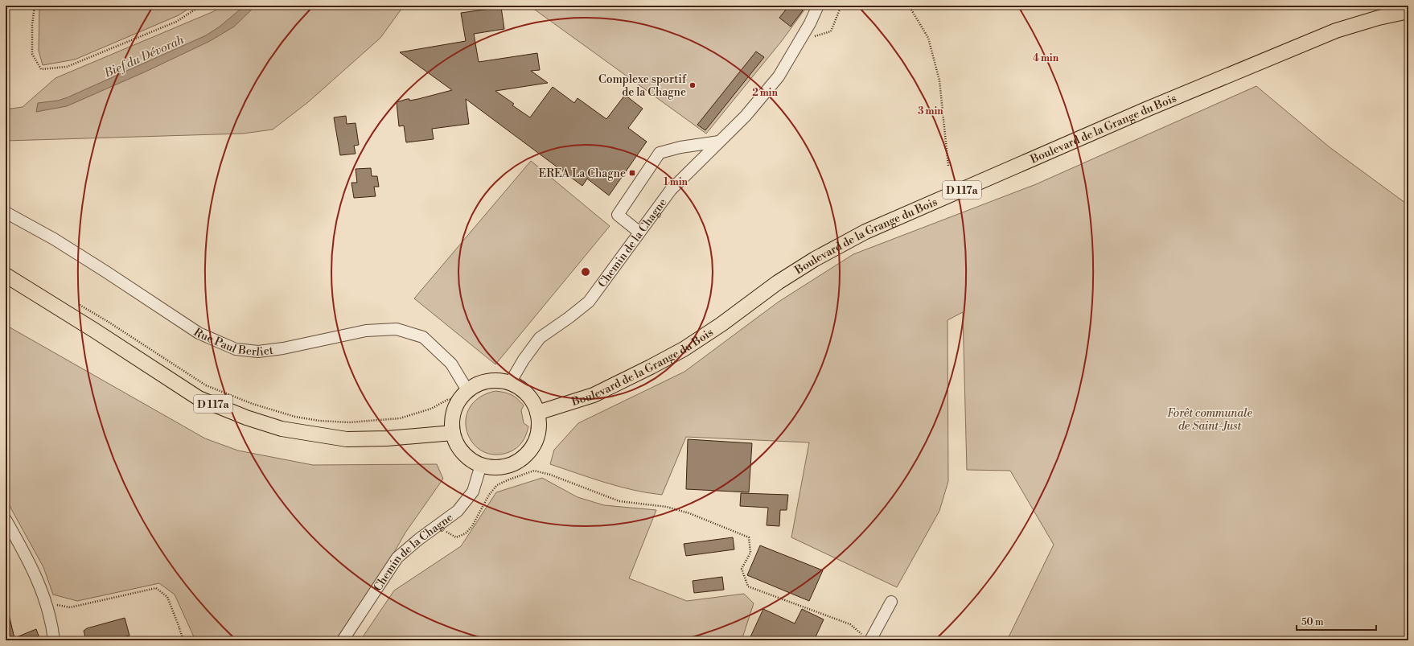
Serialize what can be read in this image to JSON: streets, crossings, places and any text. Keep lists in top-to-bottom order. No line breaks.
{"streets":{"main road":["Boulevard de la Grange du Bois","D 117a"],"street":["Chemin de la Chagne","Rue Paul Berliet"]},"crossings":[["Boulevard de la Grange du Bois","D 117a"],["Boulevard de la Grange du Bois","Chemin de la Chagne"],["Boulevard de la Grange du Bois","Rue Paul Berliet"],["D 117a","Chemin de la Chagne"],["D 117a","Rue Paul Berliet"],["Chemin de la Chagne","Rue Paul Berliet"]],"water":["Bief du Dévorah"],"parks":["Forêt communale de Saint-Just"],"places":{"other":["Complexe sportif de la Chagne"],"transit":["EREA La Chagne"]},"scale_bar":"50 m","rings":["4 min","2 min","3 min","1 min"]}
